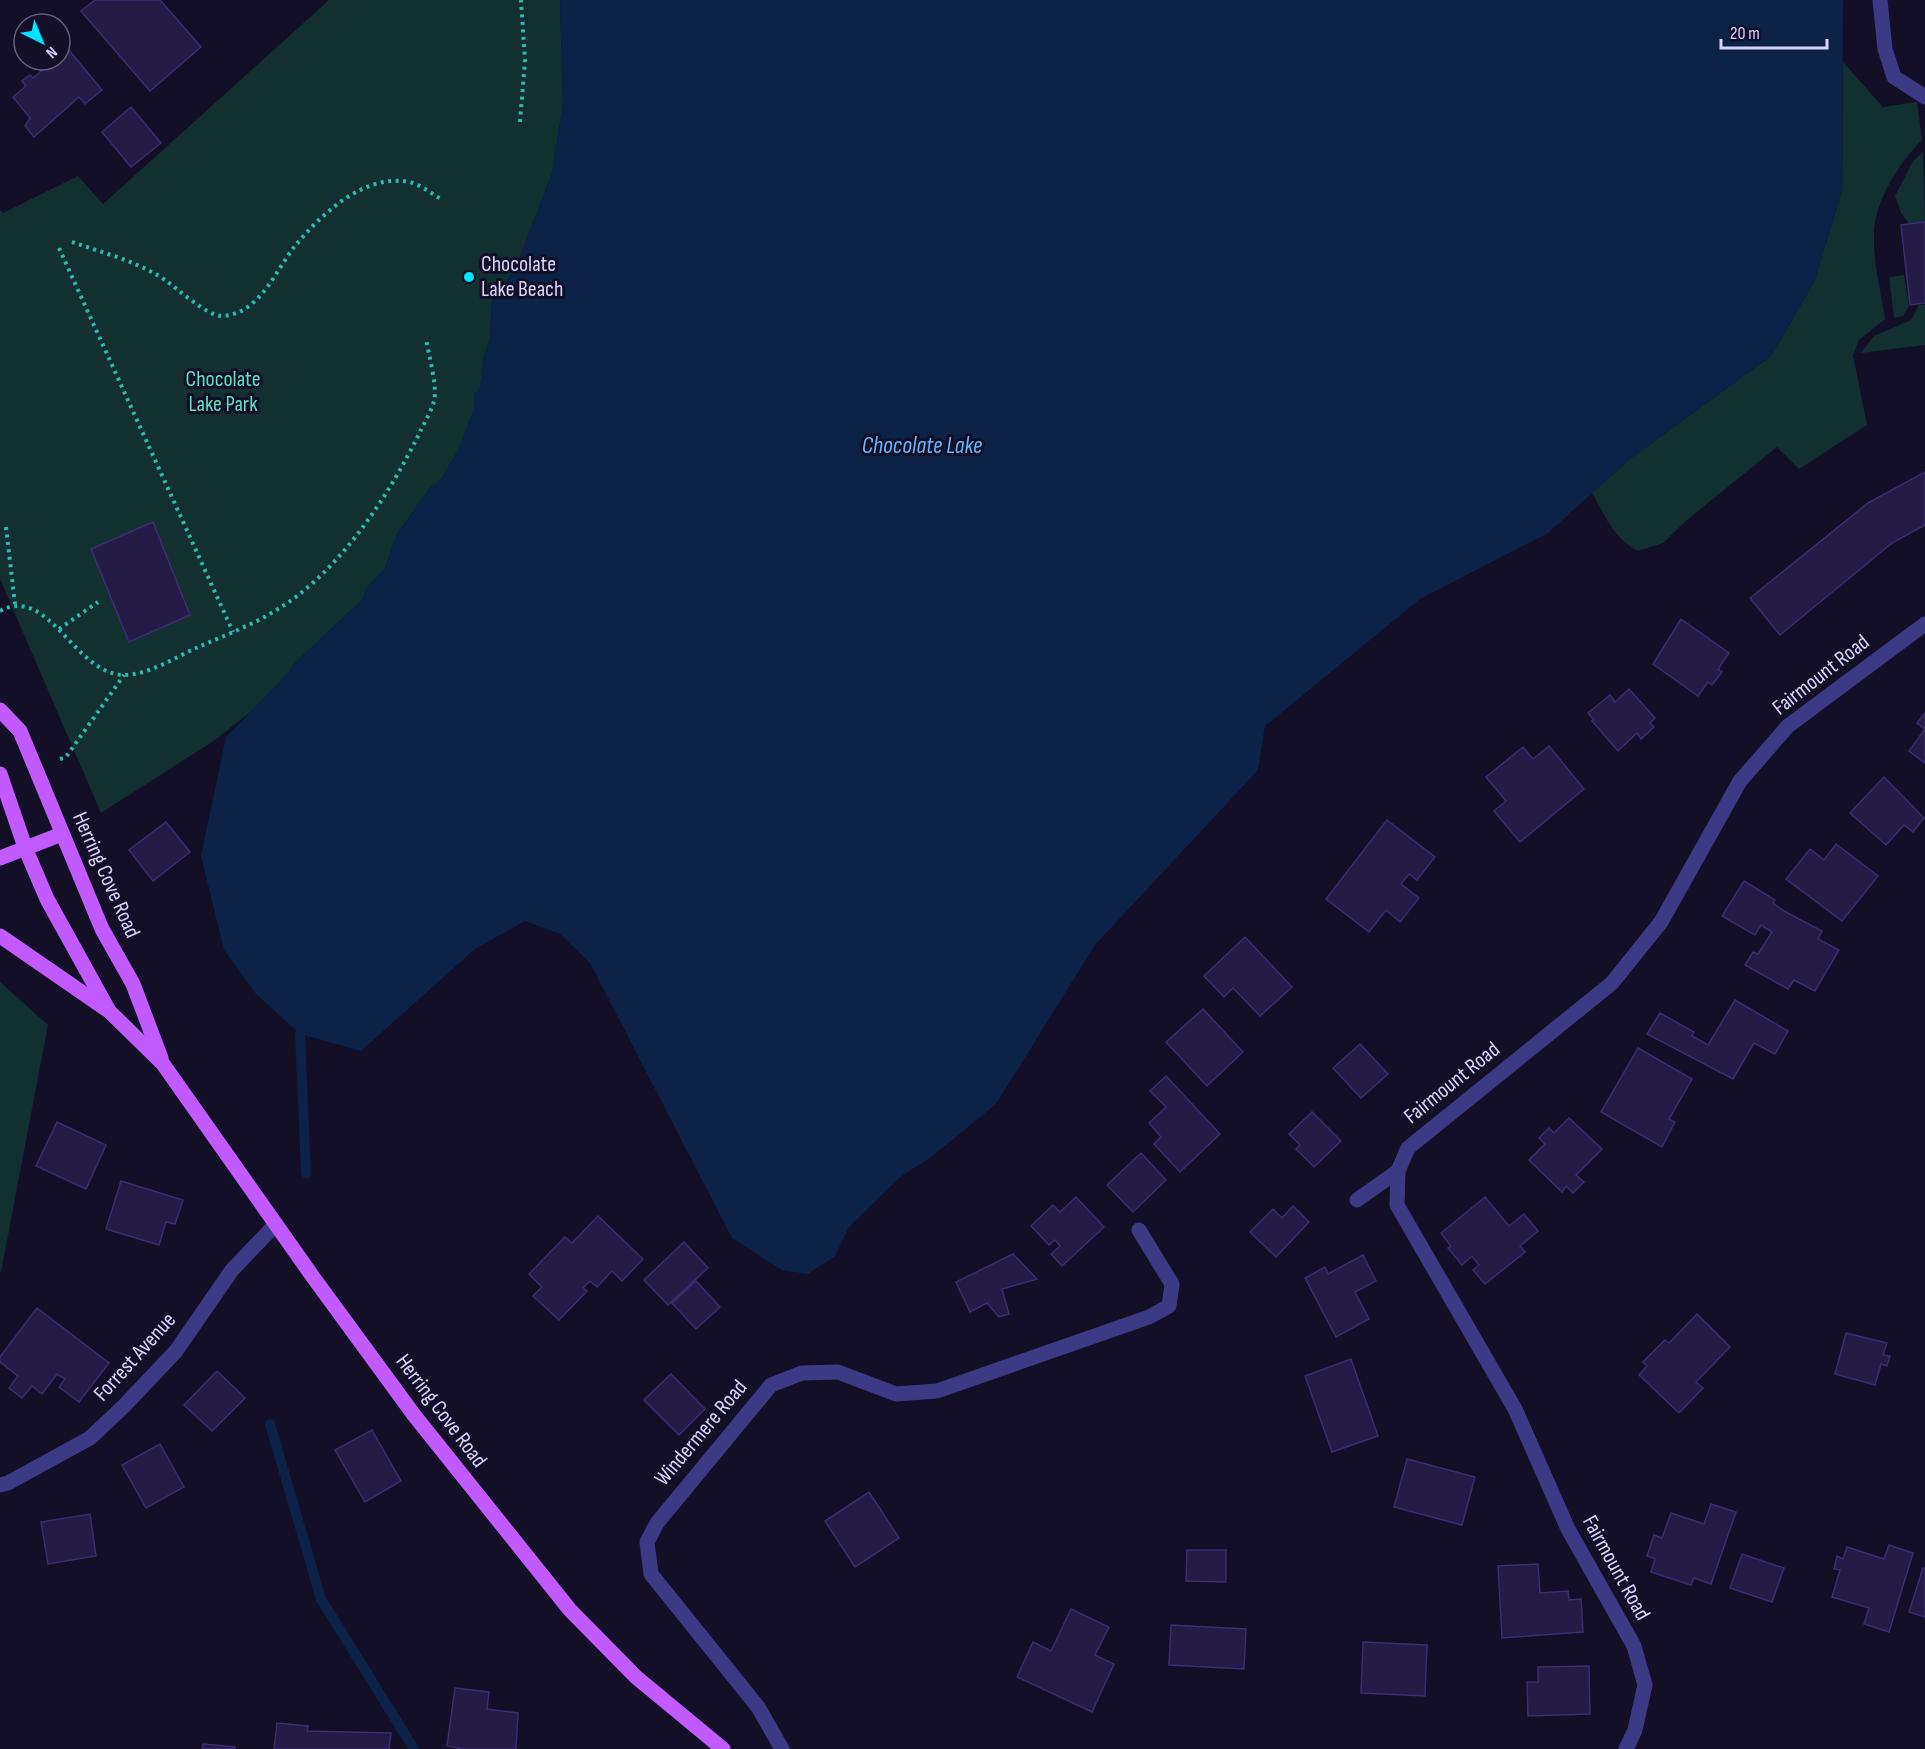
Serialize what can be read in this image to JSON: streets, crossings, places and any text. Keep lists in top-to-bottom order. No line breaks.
{"streets":{"main road":["Herring Cove Road"],"street":["Fairmount Road","Forrest Avenue","Windermere Road"]},"crossings":[["Herring Cove Road","Forrest Avenue"]],"water":["Chocolate Lake"],"parks":["Chocolate Lake Park"],"places":["Chocolate Lake Beach"],"scale_bar":"20 m","north":"bottom right"}
